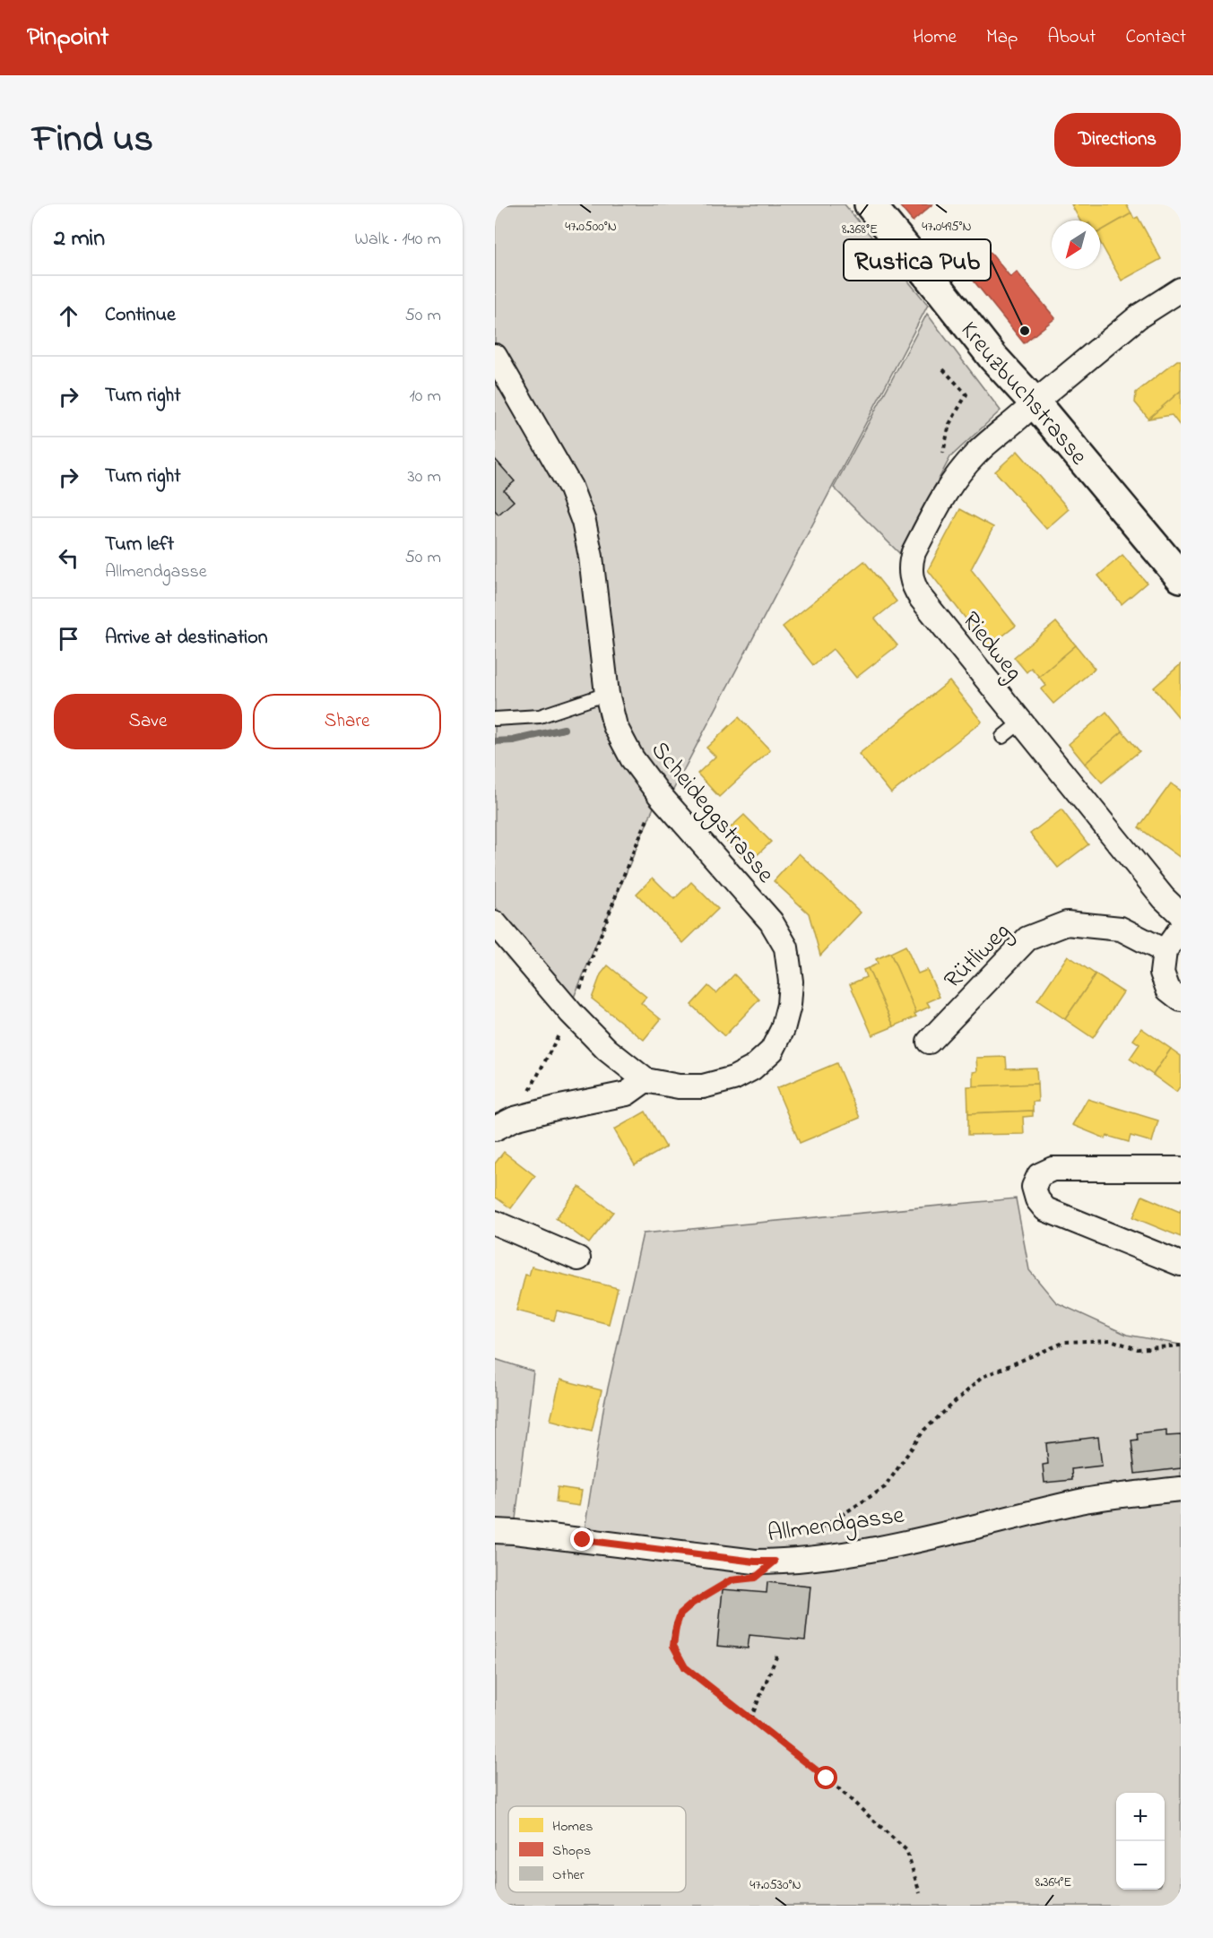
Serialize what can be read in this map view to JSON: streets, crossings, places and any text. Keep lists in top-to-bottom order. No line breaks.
{"streets":{"street":["Kreuzbuchstrasse","Riedweg","Scheideggstrasse","Rütliweg","Allmendgasse"]},"crossings":[["Kreuzbuchstrasse","Riedweg"]],"places":["Rustica Pub"],"legend":["Homes","Shops","Other"],"north":"bottom left","page":{"header":"Pinpoint","nav":["Home","Map","About","Contact"],"title":"Find us","buttons":["Directions",["Save","Share"]],"heading":["2 min","Walk · 140 m"],"list":[["Continue","50 m"],["Turn right","10 m"],["Turn right","30 m"],["Turn left","Allmendgasse","50 m"],"Arrive at destination"],"map_buttons":["+","−"]},"coordinates":["47.0500°N","47.0495°N","8.368°E","8.364°E","47.0530°N"]}
